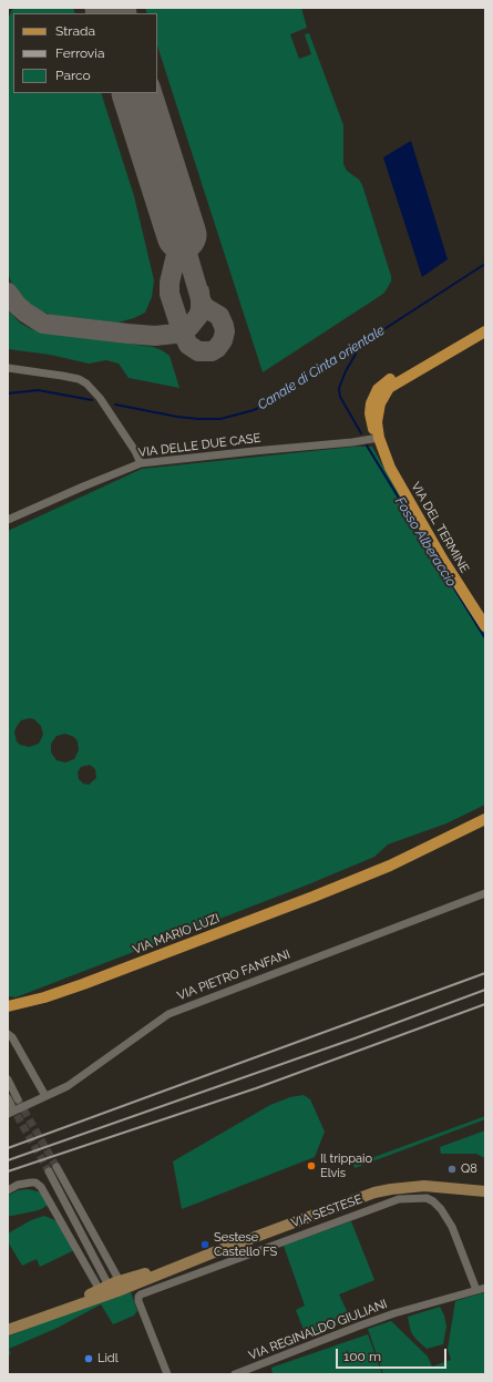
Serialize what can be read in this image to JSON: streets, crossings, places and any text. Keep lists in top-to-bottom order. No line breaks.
{"streets":{"main road":["VIA DEL TERMINE","VIA MARIO LUZI","VIA SESTESE"],"street":["VIA DELLE DUE CASE","VIA PIETRO FANFANI","VIA REGINALDO GIULIANI"]},"crossings":[["VIA DELLE DUE CASE","VIA DEL TERMINE"],["VIA SESTESE","VIA REGINALDO GIULIANI"]],"water":["Canale di Cinta orientale","Fosso Alberaccio"],"places":["Il trippaio Elvis","Q8","Sestese Castello FS","Lidl"],"legend":["Strada","Ferrovia","Parco"],"scale_bar":"100 m"}
